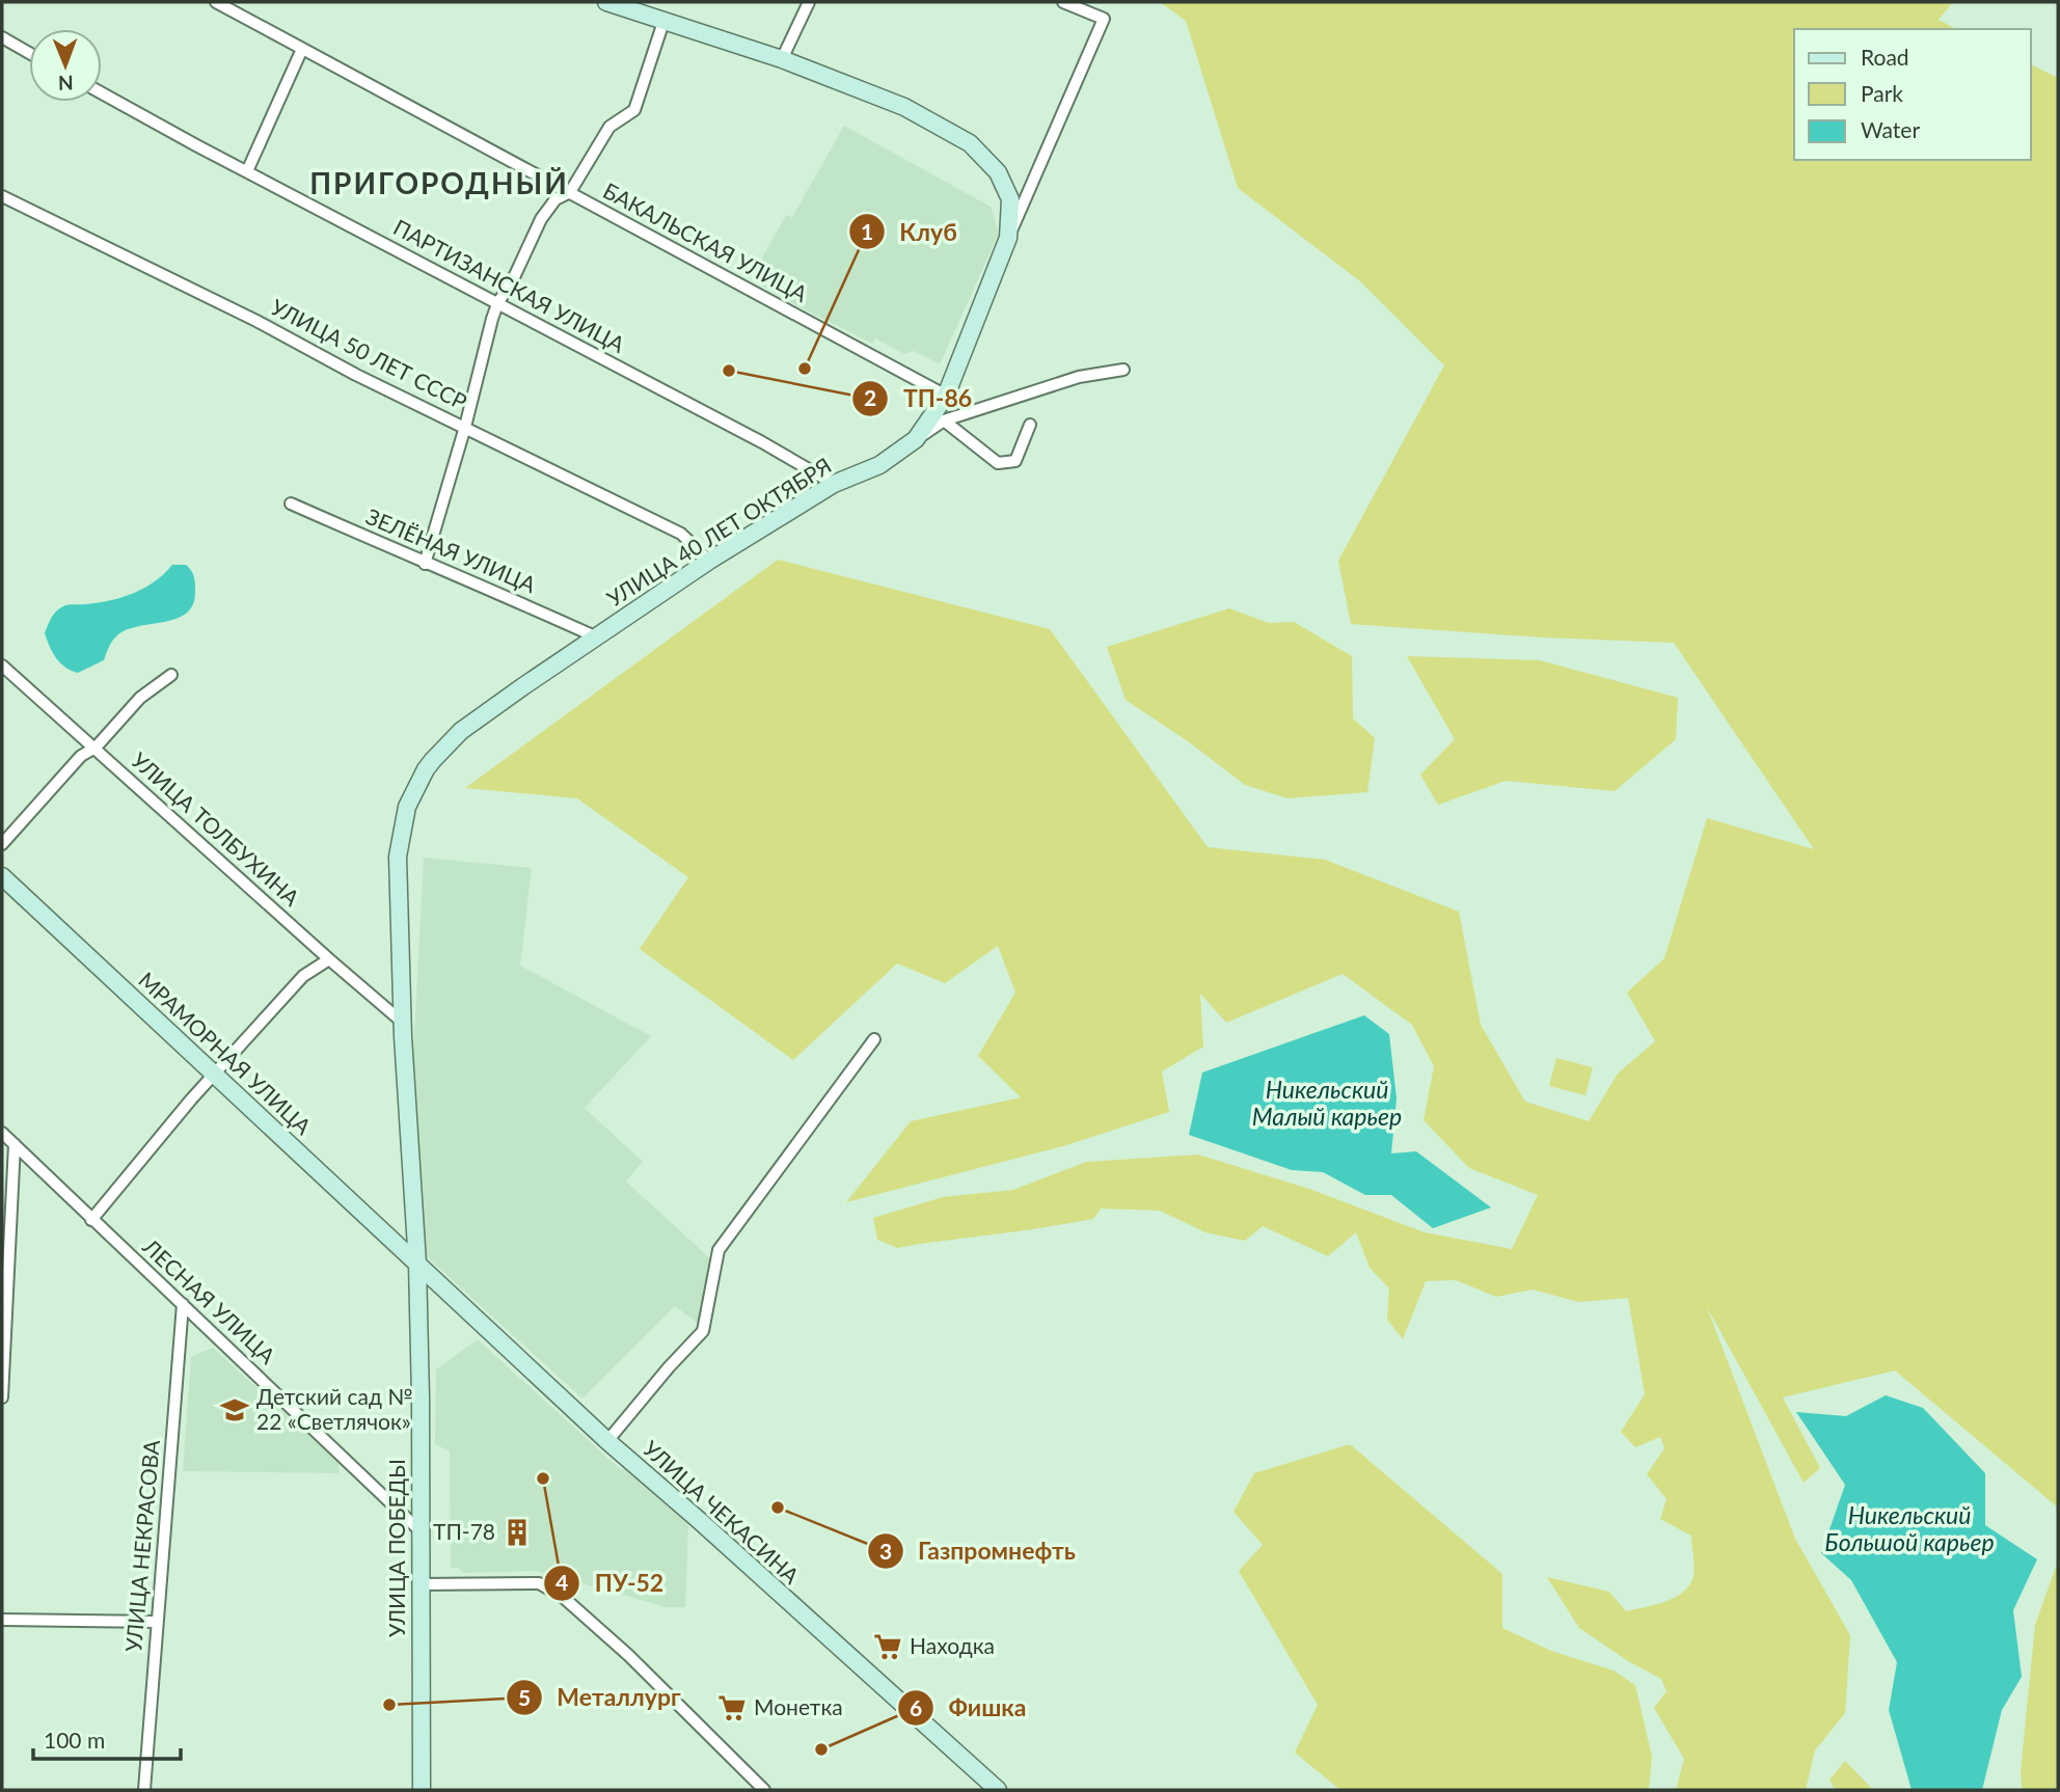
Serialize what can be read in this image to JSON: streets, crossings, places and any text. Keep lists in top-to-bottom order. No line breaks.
{"streets":{"street":["БАКАЛЬСКАЯ УЛИЦА","ПАРТИЗАНСКАЯ УЛИЦА","УЛИЦА 50 ЛЕТ СССР","УЛИЦА 40 ЛЕТ ОКТЯБРЯ","ЗЕЛЁНАЯ УЛИЦА","УЛИЦА ТОЛБУХИНА","МРАМОРНАЯ УЛИЦА","ЛЕСНАЯ УЛИЦА","УЛИЦА ЧЕКАСИНА","УЛИЦА НЕКРАСОВА","УЛИЦА ПОБЕДЫ"]},"crossings":[["БАКАЛЬСКАЯ УЛИЦА","УЛИЦА 40 ЛЕТ ОКТЯБРЯ"],["ПАРТИЗАНСКАЯ УЛИЦА","УЛИЦА 40 ЛЕТ ОКТЯБРЯ"],["УЛИЦА 50 ЛЕТ СССР","УЛИЦА 40 ЛЕТ ОКТЯБРЯ"],["УЛИЦА 40 ЛЕТ ОКТЯБРЯ","ЗЕЛЁНАЯ УЛИЦА"],["УЛИЦА 40 ЛЕТ ОКТЯБРЯ","УЛИЦА ТОЛБУХИНА"],["УЛИЦА 40 ЛЕТ ОКТЯБРЯ","МРАМОРНАЯ УЛИЦА"],["УЛИЦА 40 ЛЕТ ОКТЯБРЯ","УЛИЦА ЧЕКАСИНА"],["УЛИЦА 40 ЛЕТ ОКТЯБРЯ","УЛИЦА ПОБЕДЫ"],["МРАМОРНАЯ УЛИЦА","УЛИЦА ЧЕКАСИНА"],["МРАМОРНАЯ УЛИЦА","УЛИЦА ПОБЕДЫ"],["ЛЕСНАЯ УЛИЦА","УЛИЦА НЕКРАСОВА"],["ЛЕСНАЯ УЛИЦА","УЛИЦА ПОБЕДЫ"],["УЛИЦА ЧЕКАСИНА","УЛИЦА ПОБЕДЫ"]],"districts":["ПРИГОРОДНЫЙ"],"water":["Никельский Малый карьер","Никельский Большой карьер"],"places":{"other":["Клуб","ТП-86","ПУ-52","Газпромнефть","Металлург","Фишка"],"school or university":["Детский сад № 22 «Светлячок»"],"building":["ТП-78"],"supermarket":["Находка","Монетка"]},"legend":["Road","Park","Water"],"scale_bar":"100 m","north":"bottom"}
